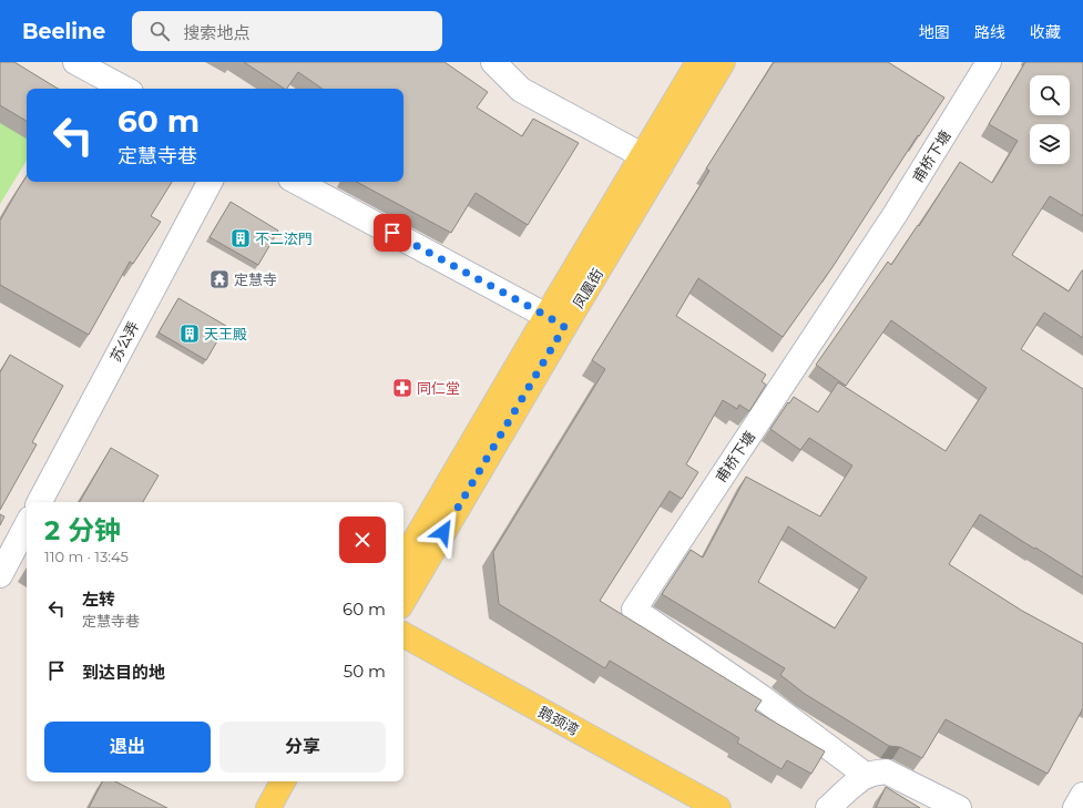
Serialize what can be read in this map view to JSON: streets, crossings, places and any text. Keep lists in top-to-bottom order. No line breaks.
{"streets":{"main road":["凤凰街","鹅颈湾"],"street":["甫桥下塘","苏公弄"]},"places":{"building":["不二㳒門","天王殿"],"temple":["定慧寺"],"pharmacy":["同仁堂"]},"page":{"header":"Beeline","search":"搜索地点","nav":["地图","路线","收藏"],"turn":["60 m","定慧寺巷"],"heading":["2 分钟","110 m · 13:45"],"list":[{"name":"左转","note":"定慧寺巷","value":"60 m"},{"name":"到达目的地","value":"50 m"}],"buttons":["退出","分享"]}}
